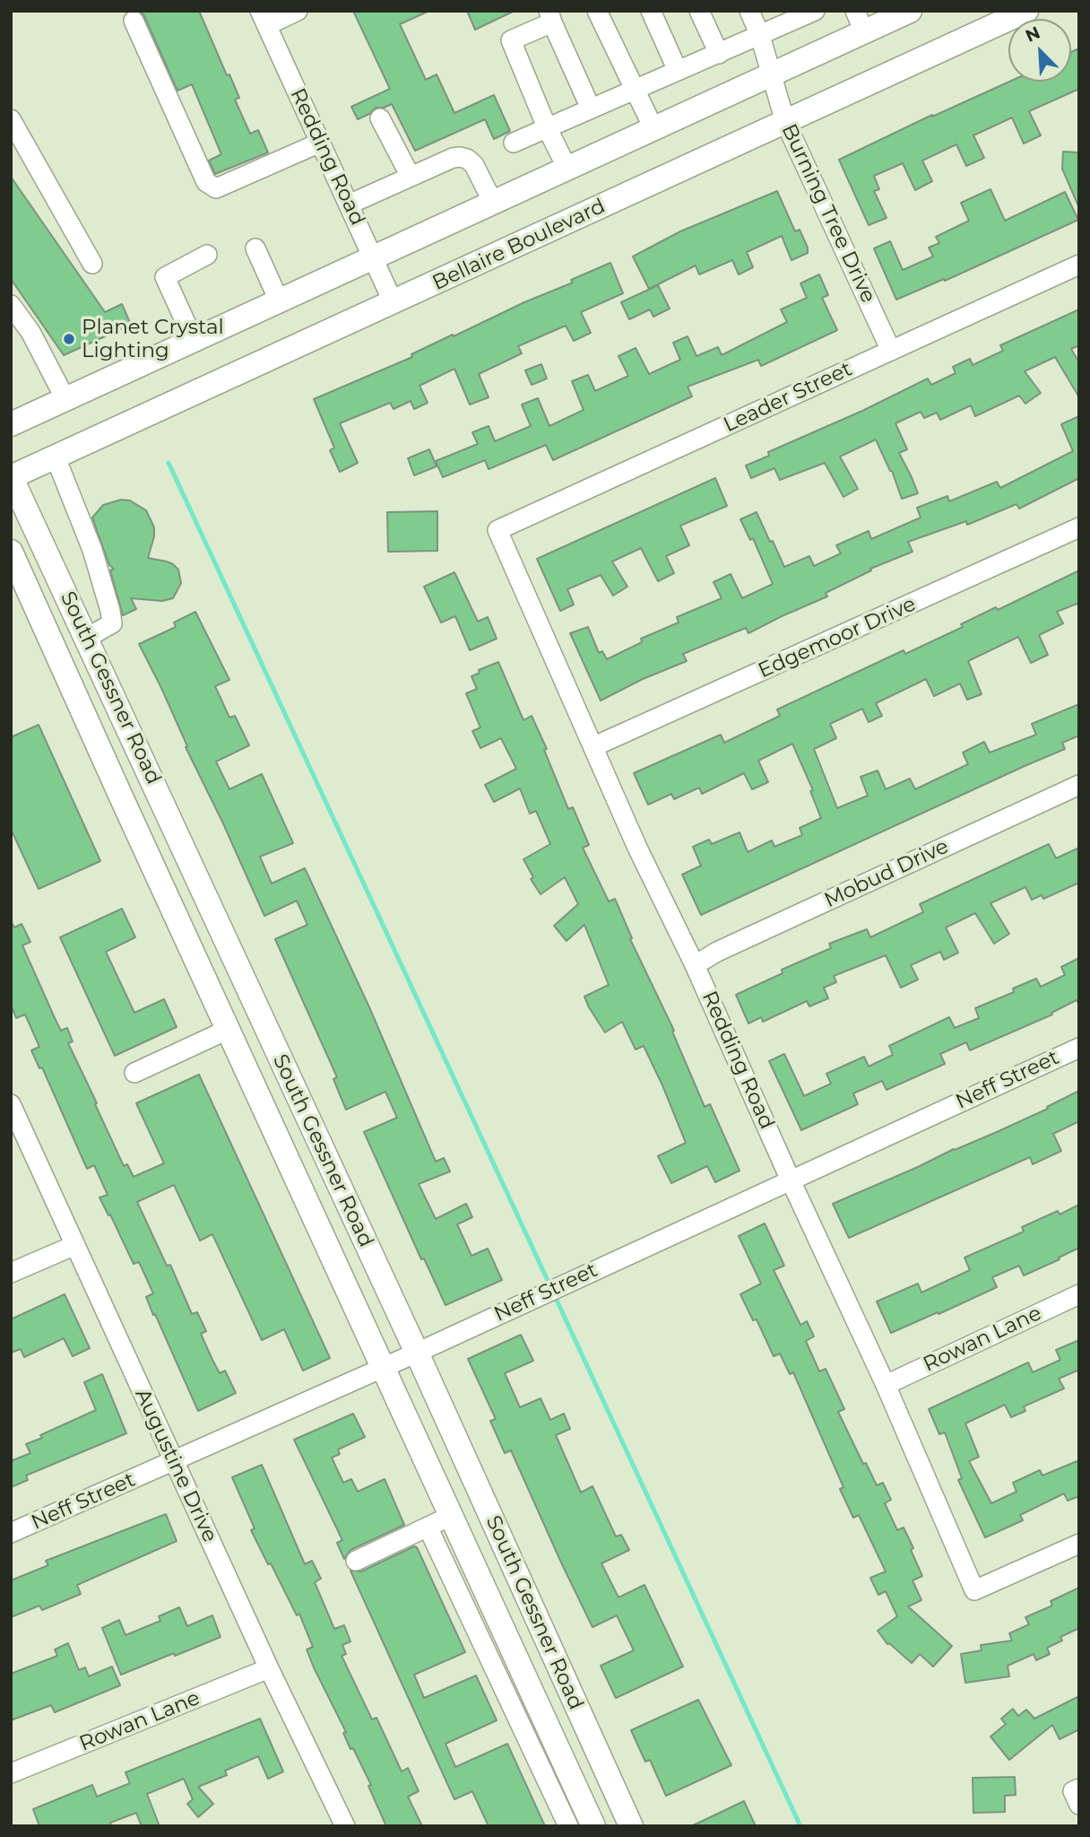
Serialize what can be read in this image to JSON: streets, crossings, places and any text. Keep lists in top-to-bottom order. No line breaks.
{"streets":{"main road":["Bellaire Boulevard","South Gessner Road"],"street":["Redding Road","Burning Tree Drive","Leader Street","Edgemoor Drive","Mobud Drive","Neff Street","Rowan Lane","Augustine Drive"]},"crossings":[["Redding Road","Bellaire Boulevard"],["Redding Road","Leader Street"],["Redding Road","Edgemoor Drive"],["Redding Road","Mobud Drive"],["Redding Road","Neff Street"],["Redding Road","Rowan Lane"],["Burning Tree Drive","Bellaire Boulevard"],["Burning Tree Drive","Leader Street"],["Bellaire Boulevard","South Gessner Road"],["South Gessner Road","Neff Street"],["Neff Street","Augustine Drive"],["Rowan Lane","Augustine Drive"]],"places":["Planet Crystal Lighting"],"north":"top left"}
